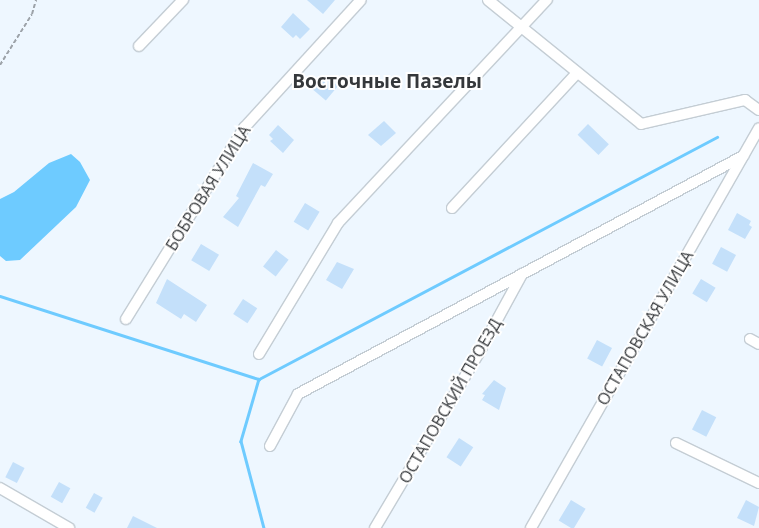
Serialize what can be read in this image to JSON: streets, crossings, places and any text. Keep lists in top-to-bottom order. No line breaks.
{"streets":{"street":["БОБРОВАЯ УЛИЦА","ОСТАПОВСКАЯ УЛИЦА","ОСТАПОВСКИЙ ПРОЕЗД"]},"districts":["Восточные Пазелы"]}
